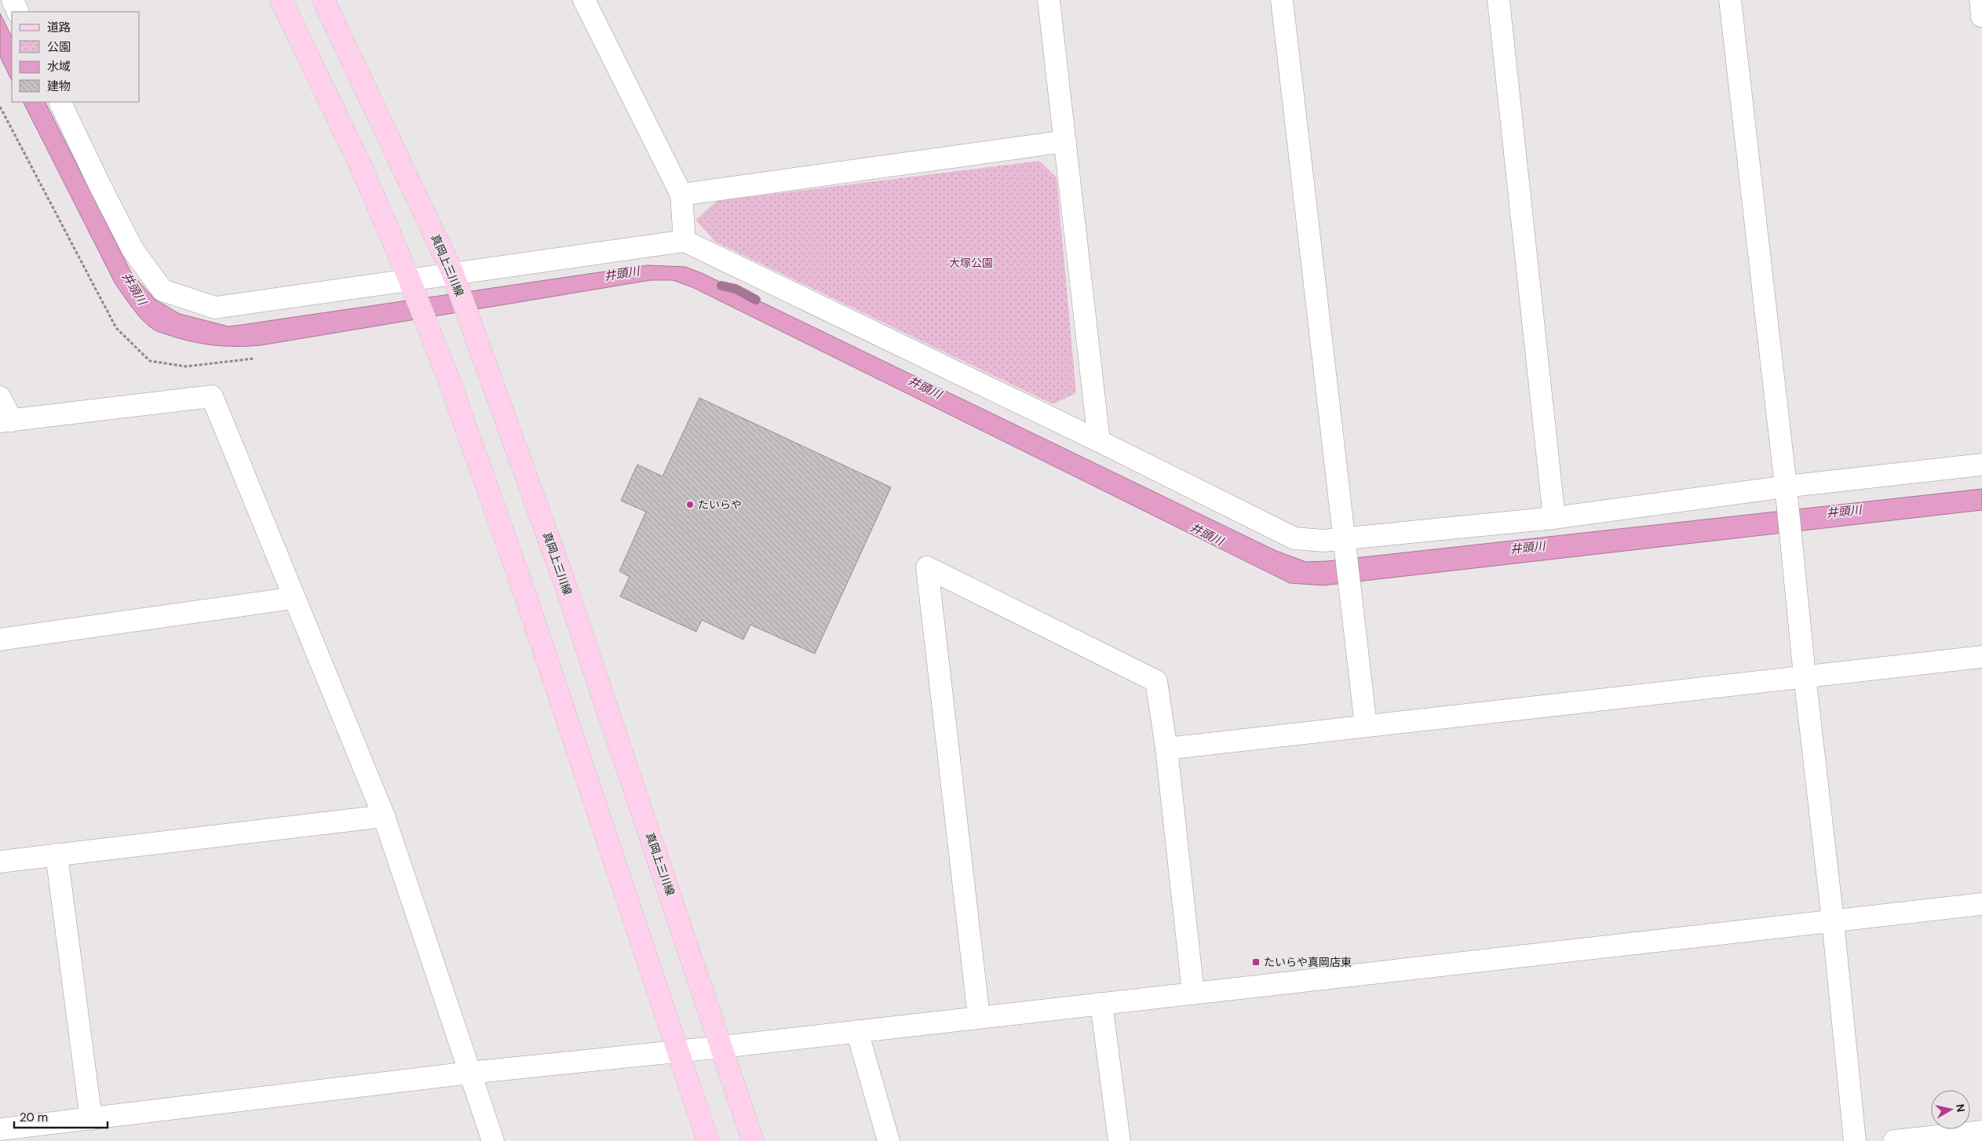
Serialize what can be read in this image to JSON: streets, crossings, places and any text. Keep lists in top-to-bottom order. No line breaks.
{"streets":{"main road":["真岡上三川線"]},"water":["井頭川"],"parks":["大塚公園"],"places":{"other":["たいらや"],"transit":["たいらや真岡店東"]},"legend":["道路","公園","水域","建物"],"scale_bar":"20 m","north":"right"}
